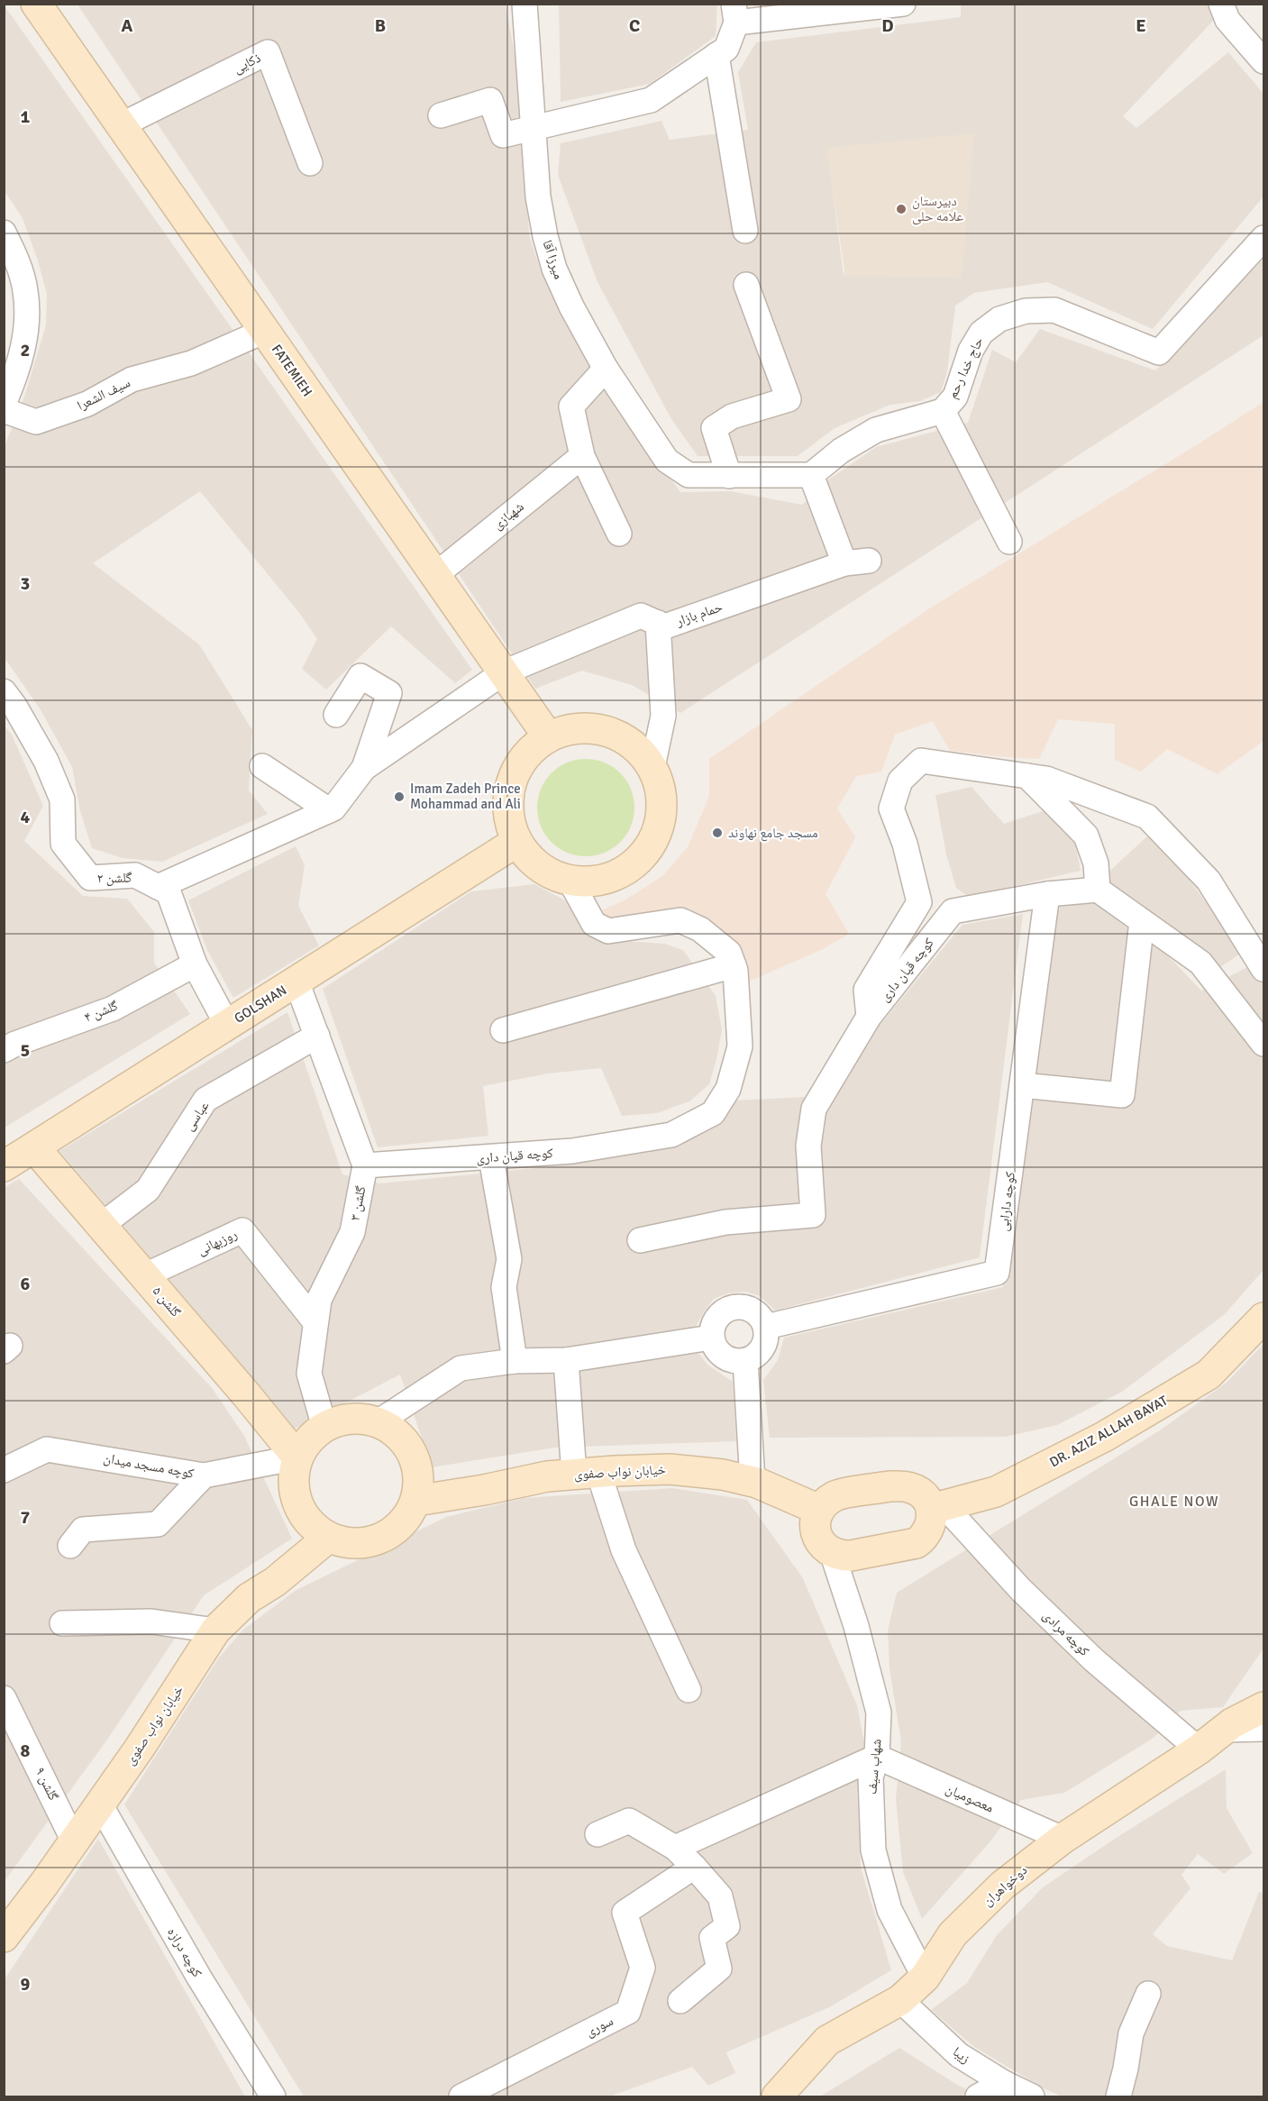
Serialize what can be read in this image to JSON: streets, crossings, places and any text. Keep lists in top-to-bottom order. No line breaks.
{"streets":{"street":["ذکایی","میرزا آقا","حاج خدا رحم","FATEMIEH","سیف الشعرا","شهبازی","حمام بازار","گلشن ۲","کوچه قپان داری","GOLSHAN","گلشن ۴","عباسی","کوچه دارابی","گلشن ۳","روزبهانی","گلشن ۵","DR. AZIZ ALLAH BAYAT","کوچه مسجد میدان","خیابان نواب صفوی","کوچه مرادی","شهاب سیف","گلشن ۹","معصومیان","دوخواهران","کوچه درازه","سوری","زیبا"]},"crossings":[["ذکایی","FATEMIEH"],["FATEMIEH","سیف الشعرا"],["FATEMIEH","شهبازی"],["FATEMIEH","حمام بازار"],["FATEMIEH","GOLSHAN"],["گلشن ۲","GOLSHAN"],["گلشن ۲","گلشن ۴"],["کوچه قپان داری","کوچه دارابی"],["کوچه قپان داری","گلشن ۳"],["GOLSHAN","گلشن ۵"],["عباسی","گلشن ۵"],["گلشن ۳","روزبهانی"],["گلشن ۳","گلشن ۵"],["گلشن ۳","کوچه مسجد میدان"],["گلشن ۳","خیابان نواب صفوی"],["روزبهانی","گلشن ۵"],["گلشن ۵","کوچه مسجد میدان"],["گلشن ۵","خیابان نواب صفوی"],["DR. AZIZ ALLAH BAYAT","کوچه مرادی"],["کوچه مسجد میدان","خیابان نواب صفوی"],["خیابان نواب صفوی","گلشن ۹"],["خیابان نواب صفوی","کوچه درازه"],["کوچه مرادی","دوخواهران"],["شهاب سیف","معصومیان"],["شهاب سیف","دوخواهران"],["معصومیان","دوخواهران"],["دوخواهران","زیبا"]],"districts":["GHALE NOW"],"places":["دبیرستان علامه حلی","Imam Zadeh Prince Mohammad and Ali","مسجد جامع نهاوند"],"grid":{"columns":["A","B","C","D","E"],"rows":["1","2","3","4","5","6","7","8","9"]}}
